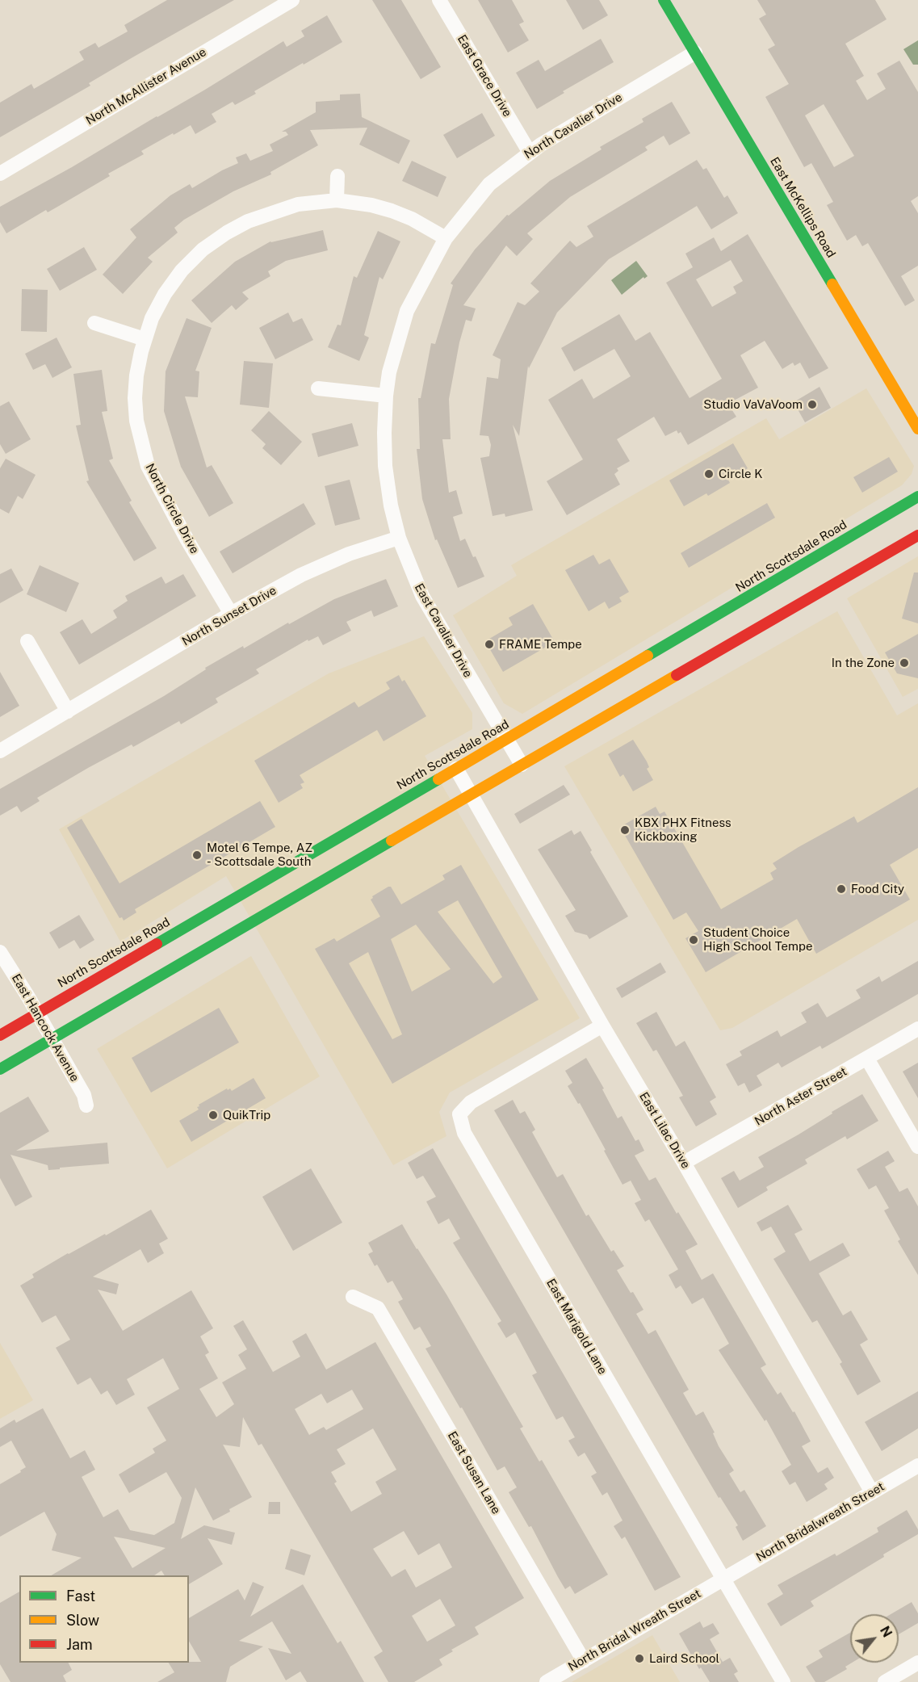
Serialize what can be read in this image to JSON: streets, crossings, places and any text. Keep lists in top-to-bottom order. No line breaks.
{"streets":{"main road":["East McKellips Road","North Scottsdale Road"],"street":["East Grace Drive","North McAllister Avenue","North Cavalier Drive","North Circle Drive","North Sunset Drive","East Cavalier Drive","East Hancock Avenue","North Aster Street","East Lilac Drive","East Marigold Lane","East Susan Lane","North Bridalwreath Street","North Bridal Wreath Street"]},"crossings":[["East Grace Drive","North Cavalier Drive"],["North Cavalier Drive","East McKellips Road"],["North Cavalier Drive","North Circle Drive"],["North Cavalier Drive","East Cavalier Drive"],["North Circle Drive","North Sunset Drive"],["North Circle Drive","East Cavalier Drive"],["North Scottsdale Road","East Cavalier Drive"],["North Scottsdale Road","East Hancock Avenue"],["North Scottsdale Road","East Lilac Drive"],["North Sunset Drive","East Cavalier Drive"],["North Aster Street","East Lilac Drive"],["East Lilac Drive","East Marigold Lane"],["East Lilac Drive","North Bridalwreath Street"],["East Marigold Lane","North Bridalwreath Street"],["East Marigold Lane","North Bridal Wreath Street"],["East Susan Lane","North Bridal Wreath Street"],["North Bridalwreath Street","North Bridal Wreath Street"]],"places":["Studio VaVaVoom","Circle K","FRAME Tempe","In the Zone","KBX PHX Fitness Kickboxing","Motel 6 Tempe, AZ - Scottsdale South","Food City","Student Choice High School Tempe","QuikTrip","Laird School"],"legend":["Fast","Slow","Jam"],"north":"top right"}
